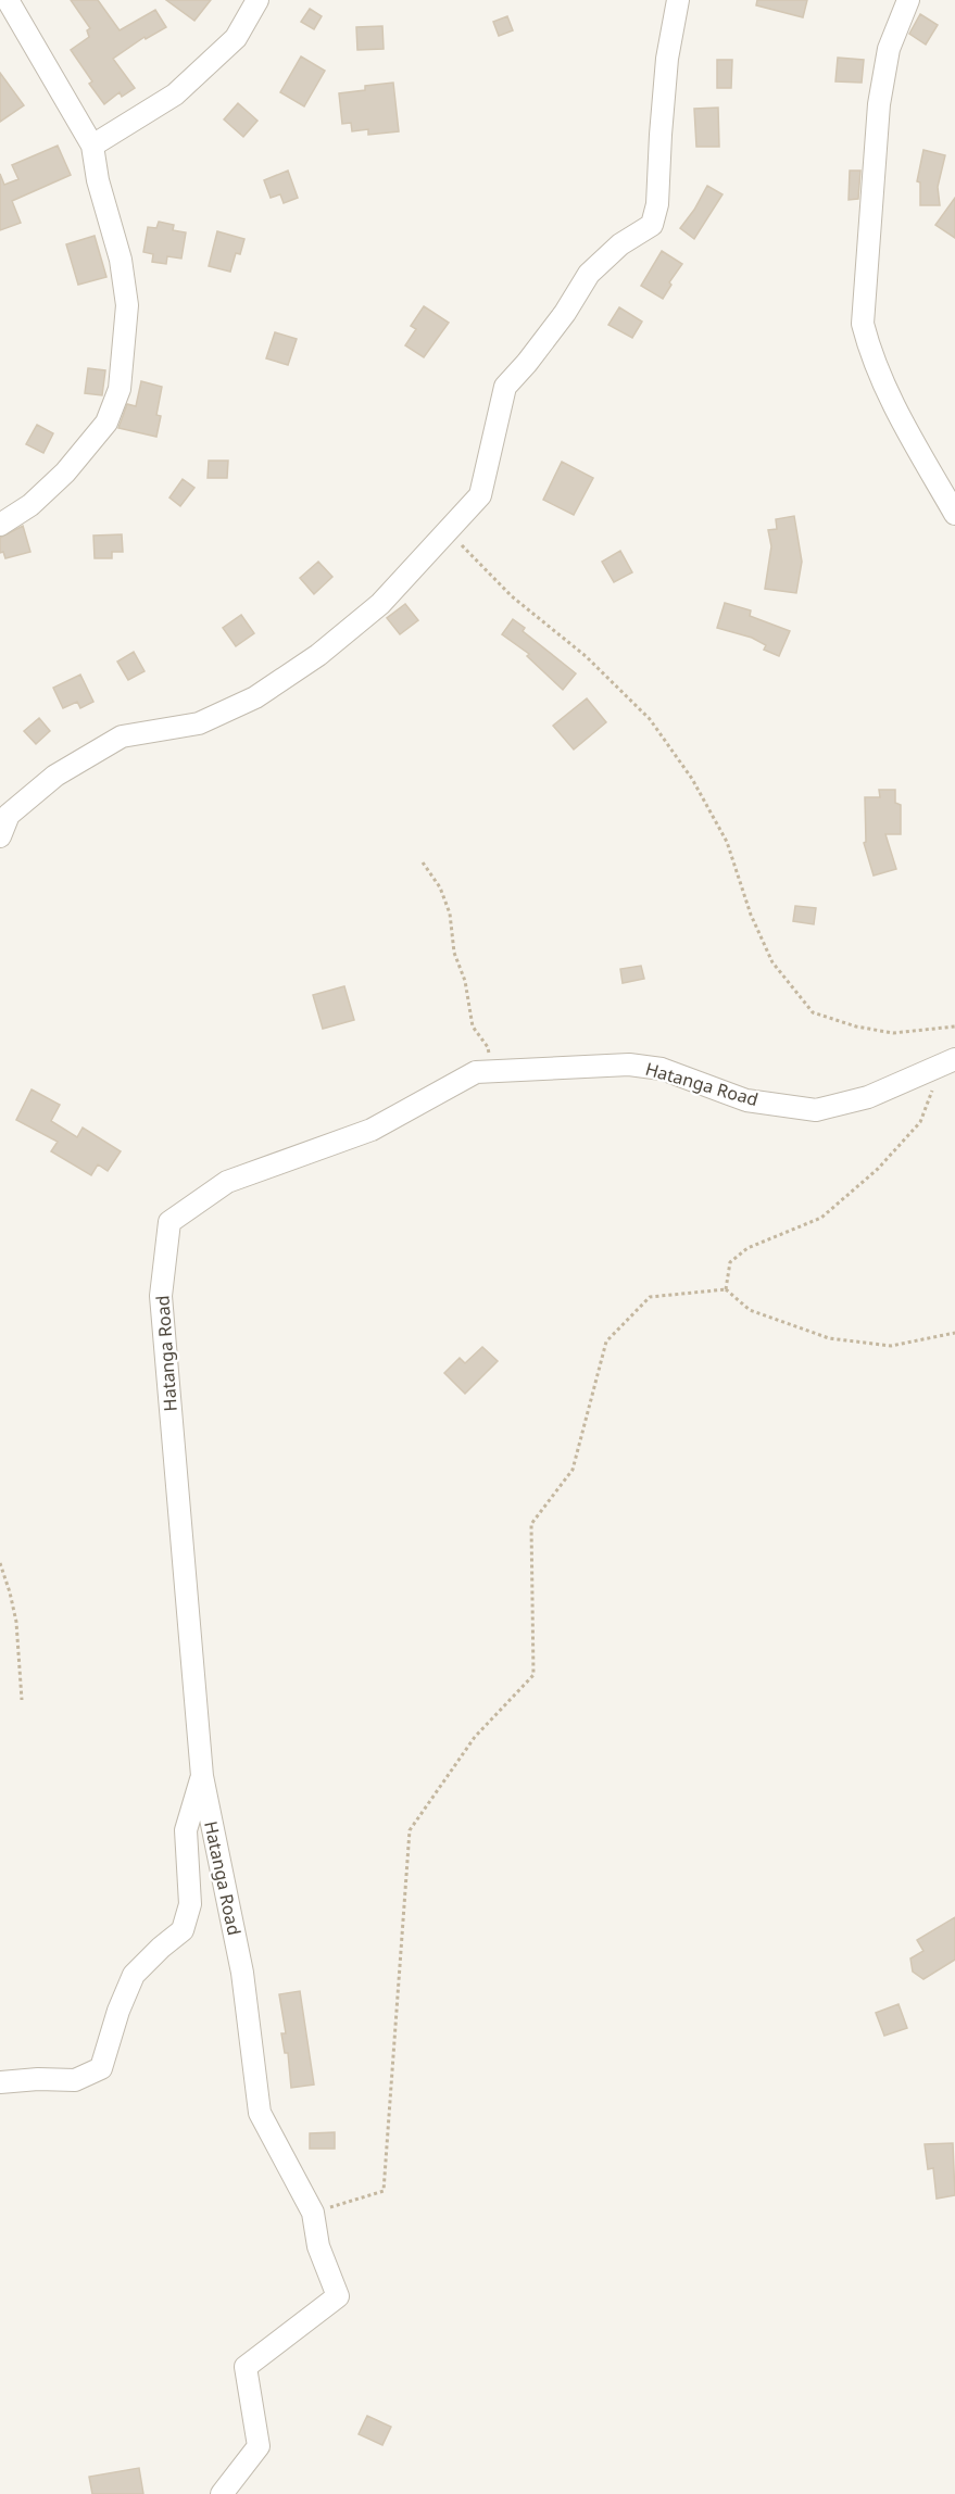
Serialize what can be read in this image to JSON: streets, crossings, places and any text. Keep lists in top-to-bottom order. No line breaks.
{"streets":{"street":["Hatanga Road"]}}
